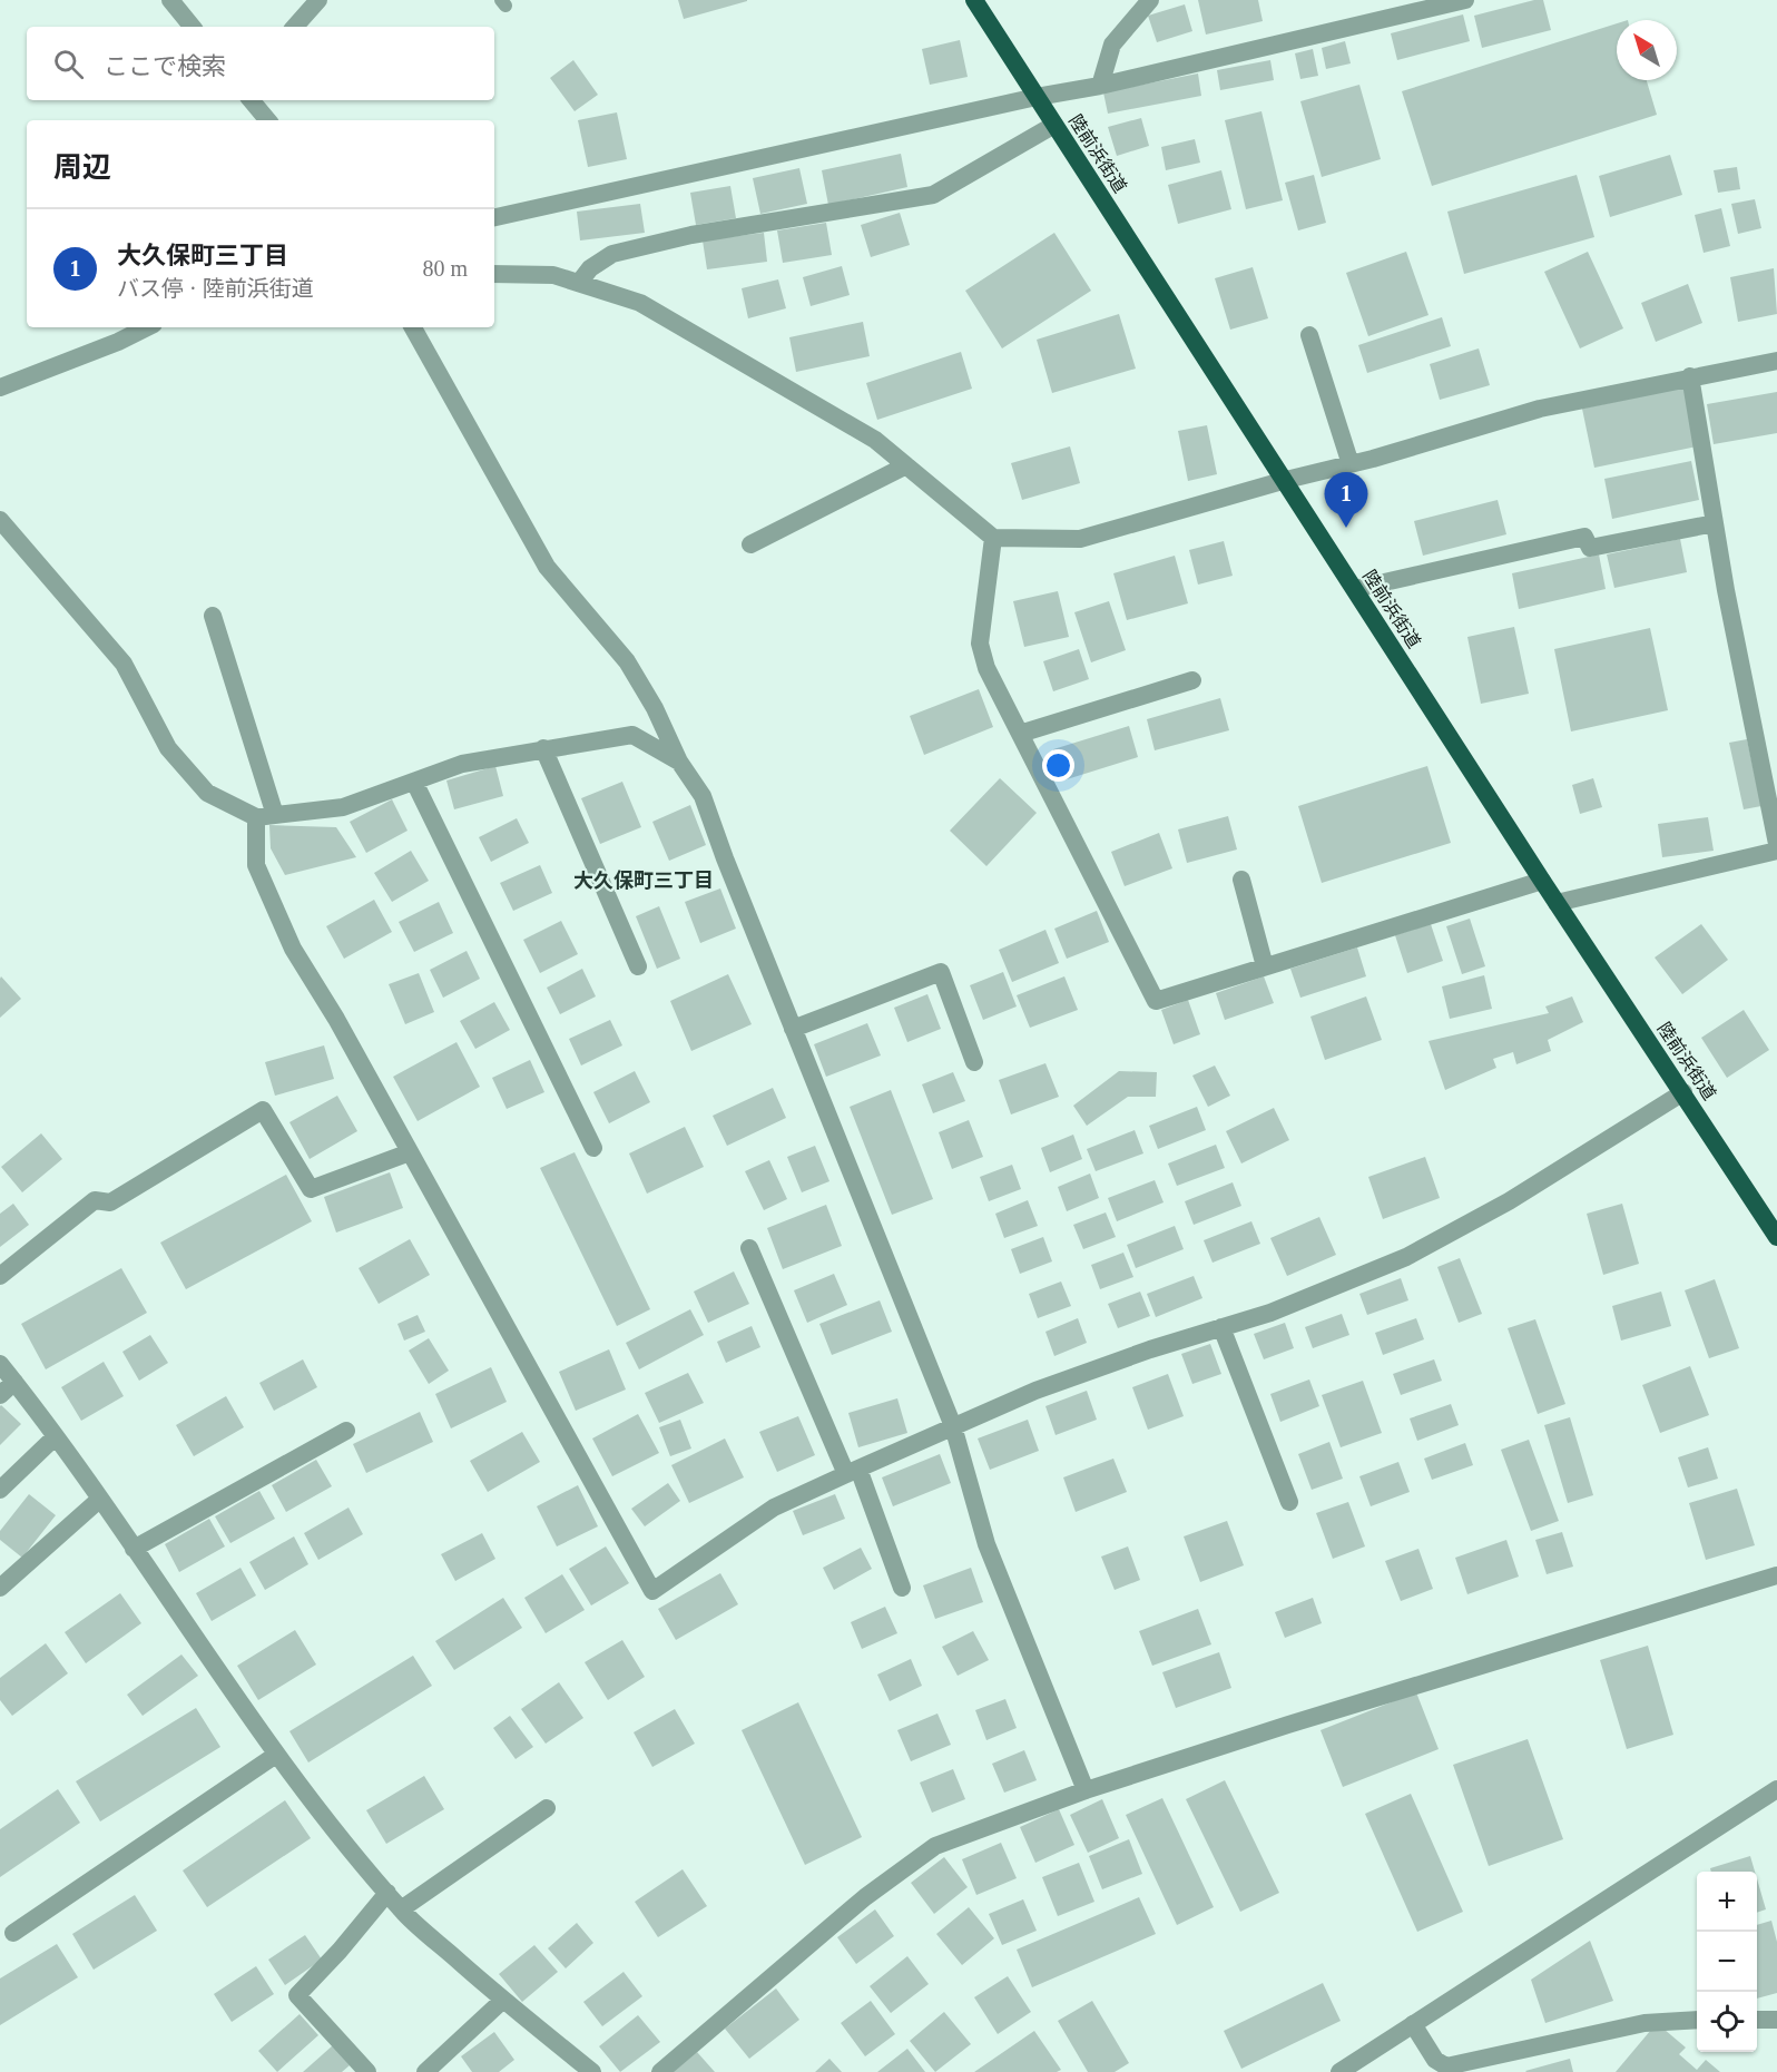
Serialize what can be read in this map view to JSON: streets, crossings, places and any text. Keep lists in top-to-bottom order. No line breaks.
{"streets":{"highway":["陸前浜街道"]},"districts":["大久保町三丁目"],"north":"top left","page":{"search":"ここで検索","heading":"周辺","list":[{"mark":"1","name":"大久保町三丁目","note":"バス停 · 陸前浜街道","value":"80 m"}],"pins":"1","map_buttons":["+","−"]}}
